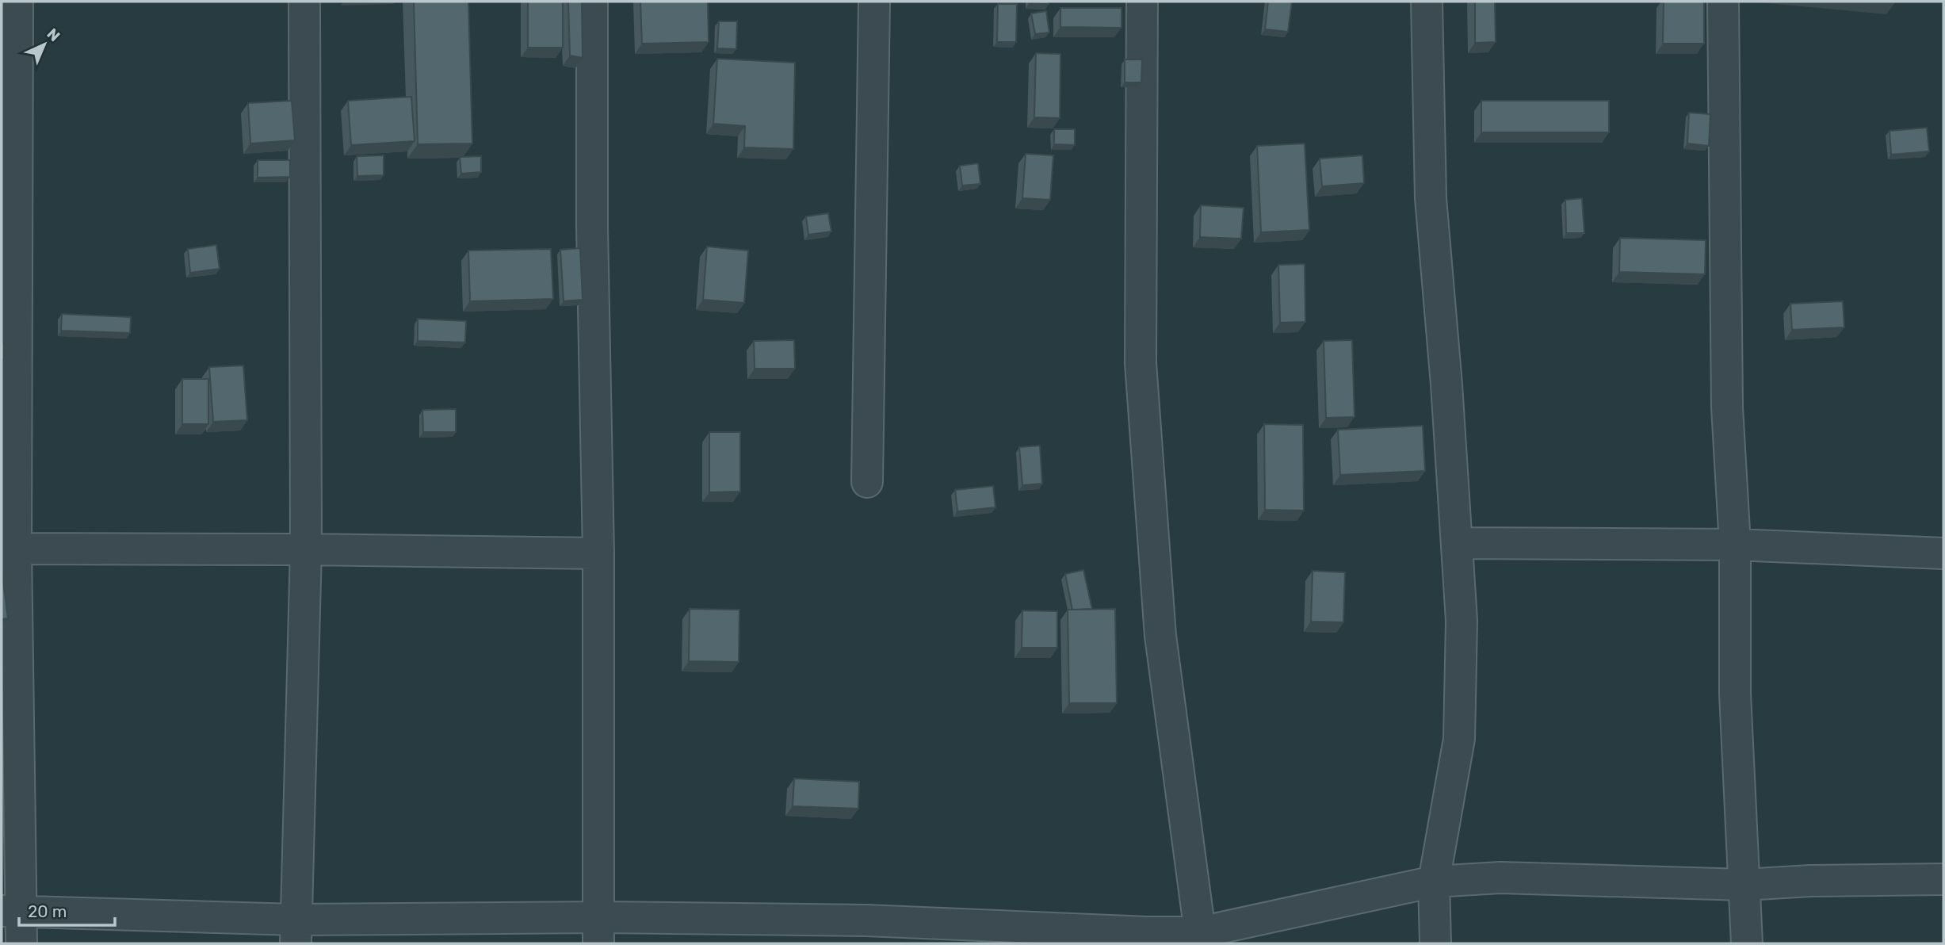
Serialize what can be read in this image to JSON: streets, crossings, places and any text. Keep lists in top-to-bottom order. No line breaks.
{"scale_bar":"20 m","north":"top right"}
